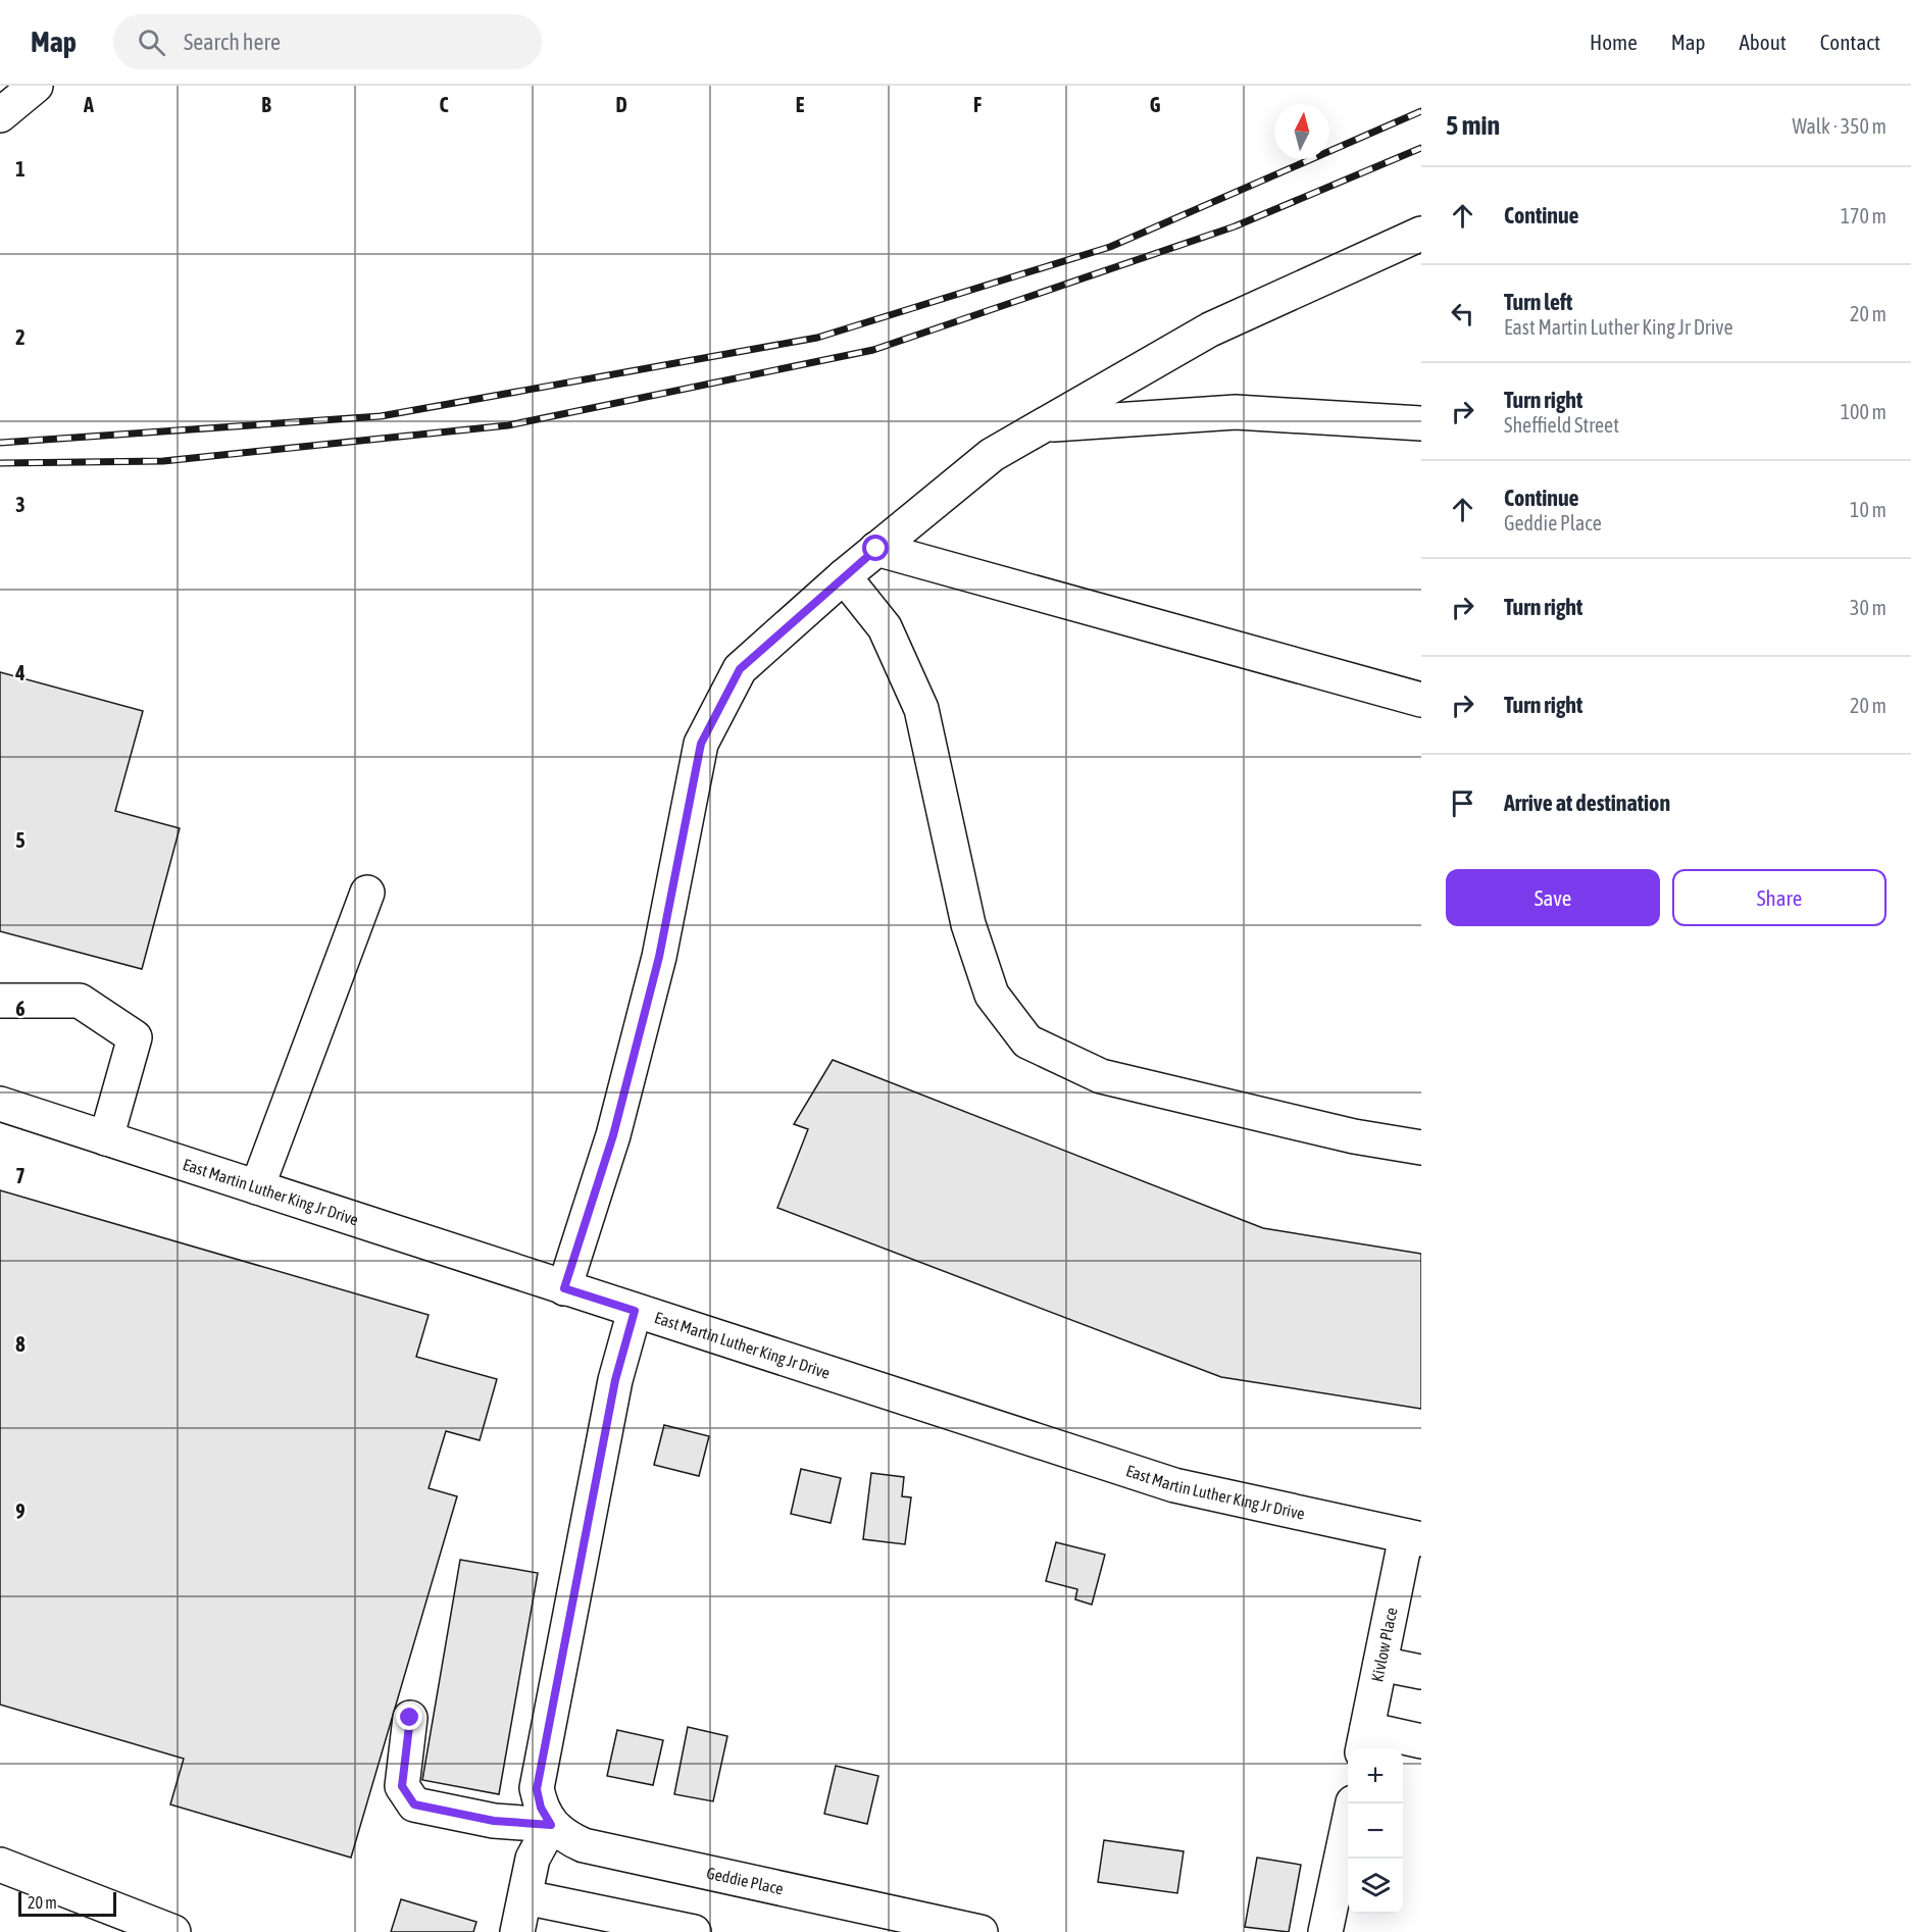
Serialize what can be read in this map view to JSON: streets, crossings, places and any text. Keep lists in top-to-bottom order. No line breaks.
{"streets":{"main road":["East Martin Luther King Jr Drive","Kivlow Place","Geddie Place"]},"crossings":[["East Martin Luther King Jr Drive","Kivlow Place"]],"scale_bar":"20 m","north":"top","page":{"header":"Map","search":"Search here","nav":["Home","Map","About","Contact"],"heading":["5 min","Walk · 350 m"],"list":[["Continue","170 m"],["Turn left","East Martin Luther King Jr Drive","20 m"],["Turn right","Sheffield Street","100 m"],["Continue","Geddie Place","10 m"],["Turn right","30 m"],["Turn right","20 m"],"Arrive at destination"],"buttons":["Save","Share"],"map_buttons":["+","−"],"scale":"20 m"},"grid":{"columns":["A","B","C","D","E","F","G"],"rows":["1","2","3","4","5","6","7","8","9"]}}
